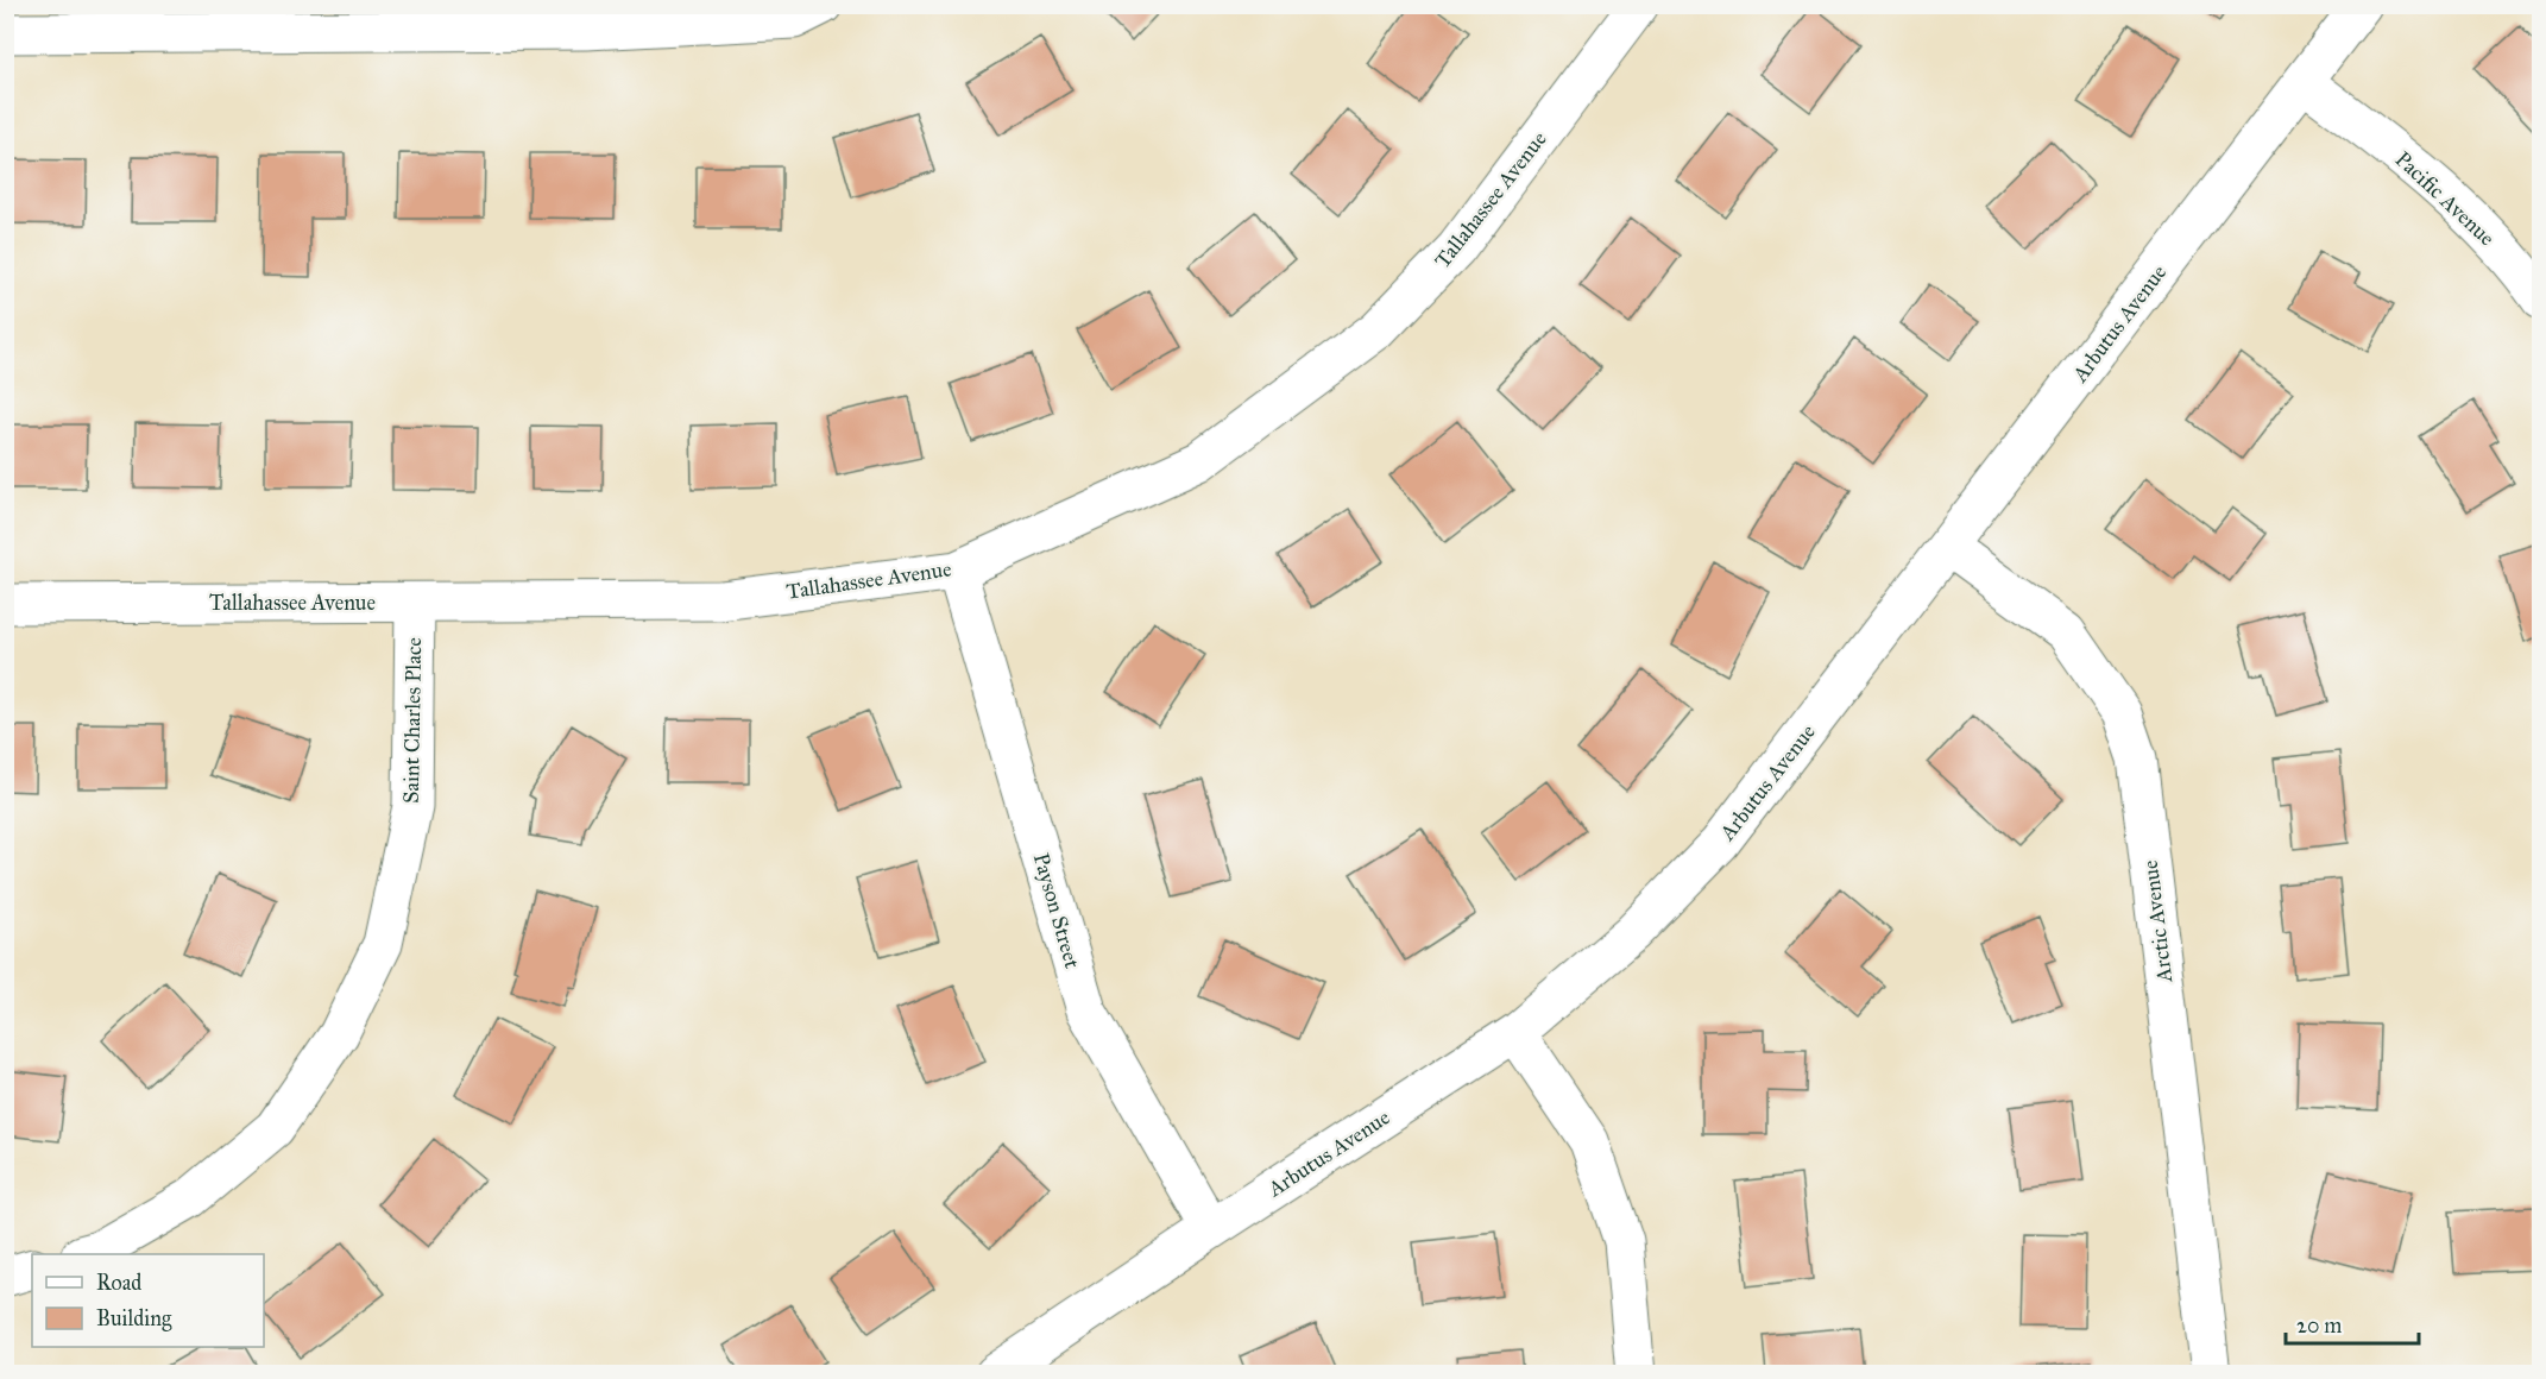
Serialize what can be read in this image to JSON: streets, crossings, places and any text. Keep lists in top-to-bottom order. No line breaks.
{"streets":{"street":["Pacific Avenue","Tallahassee Avenue","Arbutus Avenue","Saint Charles Place","Payson Street","Arctic Avenue"]},"crossings":[["Pacific Avenue","Arbutus Avenue"],["Tallahassee Avenue","Saint Charles Place"],["Tallahassee Avenue","Payson Street"],["Arbutus Avenue","Payson Street"],["Arbutus Avenue","Arctic Avenue"]],"legend":["Road","Building"],"scale_bar":"20 m"}
